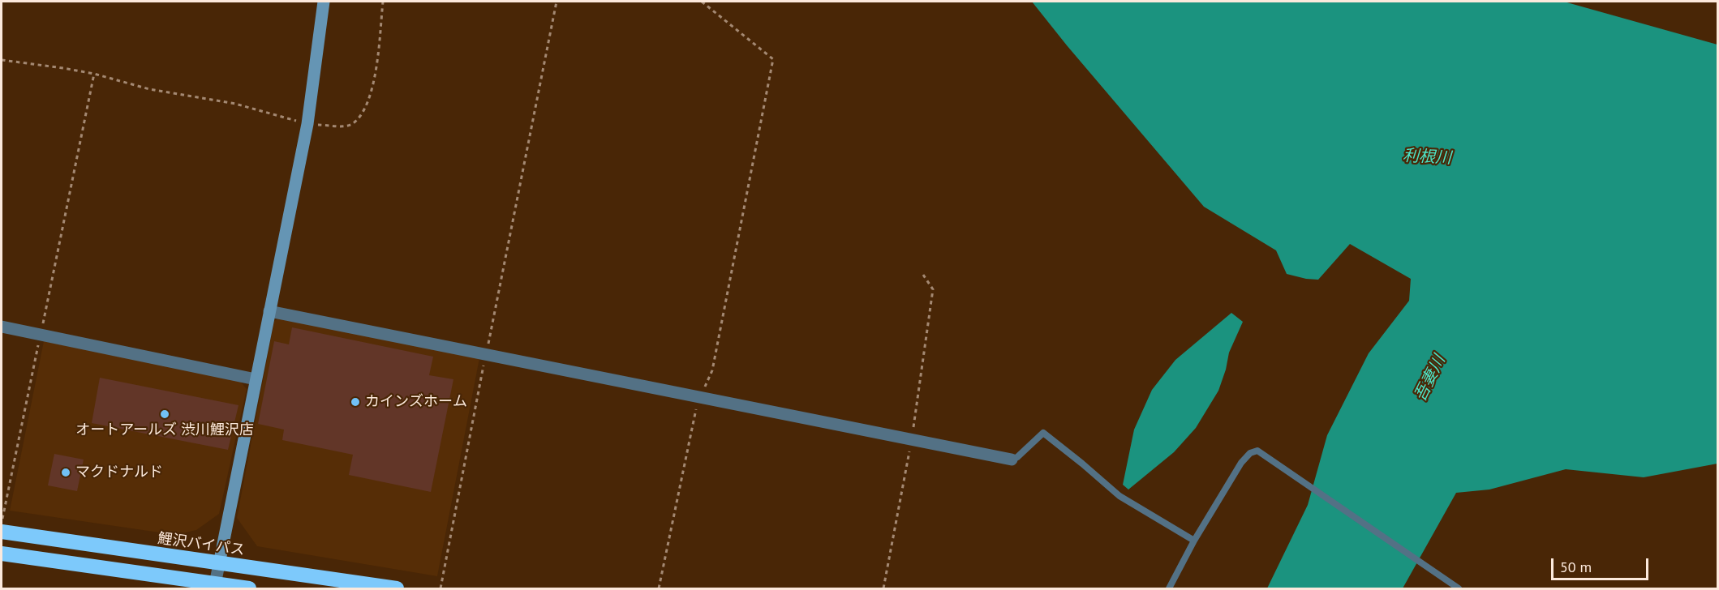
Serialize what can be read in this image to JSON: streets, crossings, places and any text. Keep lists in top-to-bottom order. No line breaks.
{"streets":{"highway":["鯉沢バイパス"]},"water":["利根川","吾妻川"],"places":["カインズホーム","オートアールズ 渋川鯉沢店","マクドナルド"],"scale_bar":"50 m"}
